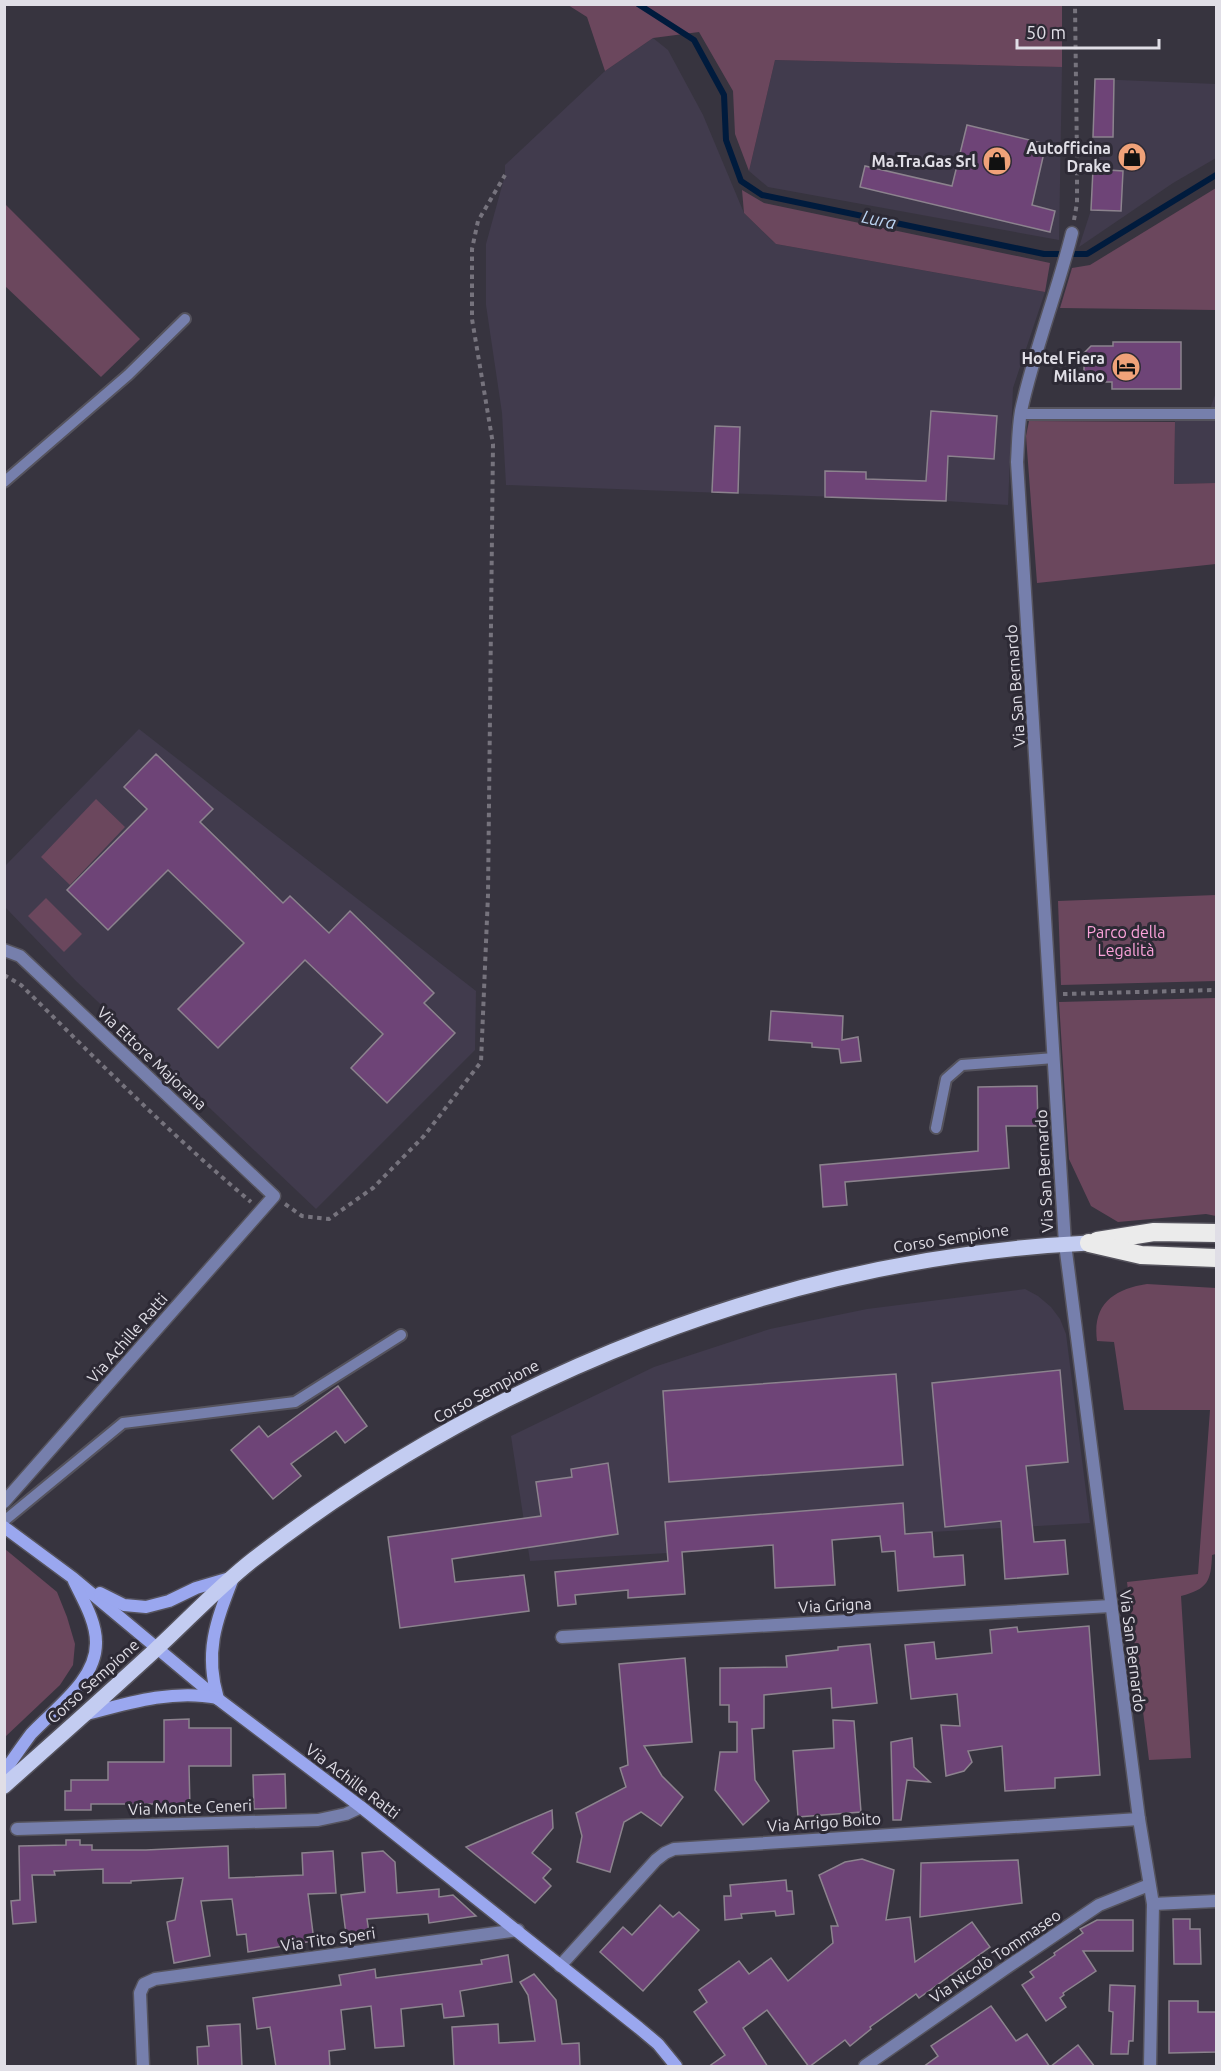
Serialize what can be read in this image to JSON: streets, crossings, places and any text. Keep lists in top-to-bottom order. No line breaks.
{"streets":{"highway":["Corso Sempione"],"street":["Via San Bernardo","Via Ettore Majorana","Via Achille Ratti","Via Grigna","Via Monte Ceneri","Via Arrigo Boito","Via Tito Speri","Via Nicolò Tommaseo"]},"crossings":[["Via San Bernardo","Corso Sempione"],["Via San Bernardo","Via Grigna"],["Via San Bernardo","Via Arrigo Boito"],["Via San Bernardo","Via Nicolò Tommaseo"],["Via Ettore Majorana","Via Achille Ratti"],["Corso Sempione","Via Achille Ratti"],["Via Achille Ratti","Via Monte Ceneri"],["Via Achille Ratti","Via Arrigo Boito"],["Via Achille Ratti","Via Tito Speri"]],"water":["Lura"],"parks":["Parco della Legalità"],"places":{"shop":["Autofficina Drake","Ma.Tra.Gas Srl"],"hotel":["Hotel Fiera Milano"]},"scale_bar":"50 m"}
